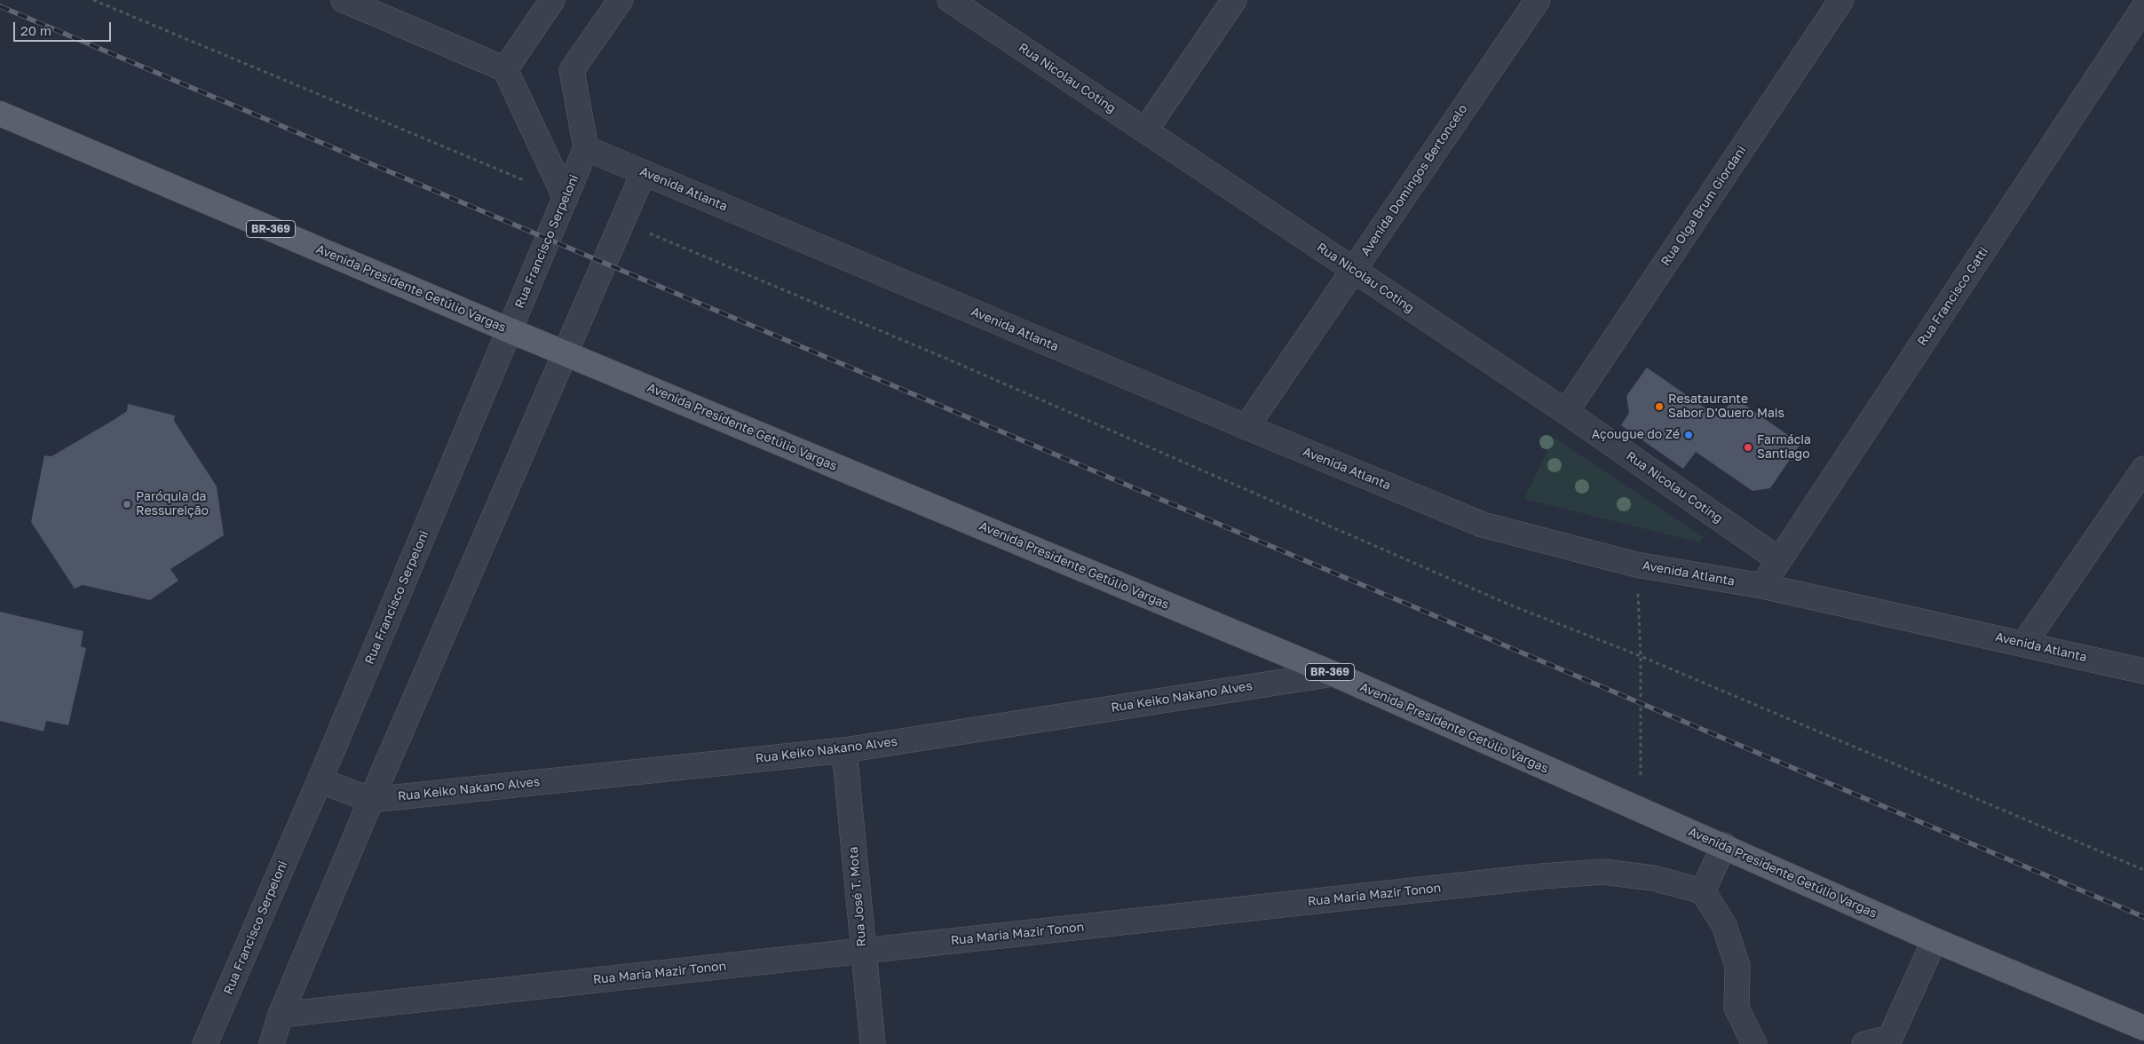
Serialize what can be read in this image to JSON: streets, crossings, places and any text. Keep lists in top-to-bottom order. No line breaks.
{"streets":{"main road":["BR-369","Avenida Presidente Getúlio Vargas"],"street":["Rua Nicolau Coting","Avenida Domingos Bertoncelo","Avenida Atlanta","Rua Olga Brum Giordani","Rua Francisco Serpeloni","Rua Francisco Gatti","Rua Keiko Nakano Alves","Rua Maria Mazir Tonon","Rua José T. Mota"]},"crossings":[["Rua Nicolau Coting","Avenida Domingos Bertoncelo"],["Rua Nicolau Coting","Rua Olga Brum Giordani"],["Rua Nicolau Coting","Rua Francisco Gatti"],["Avenida Domingos Bertoncelo","Avenida Atlanta"],["Avenida Atlanta","Rua Francisco Serpeloni"],["Avenida Atlanta","Rua Francisco Gatti"],["Rua Francisco Serpeloni","Avenida Presidente Getúlio Vargas"],["Rua Francisco Serpeloni","Rua Keiko Nakano Alves"],["Avenida Presidente Getúlio Vargas","Rua Keiko Nakano Alves"],["Rua Keiko Nakano Alves","Rua José T. Mota"],["Rua Maria Mazir Tonon","Rua José T. Mota"]],"places":["Resataurante Sabor D'Quero Mais","Açougue do Zé","Farmácia Santiago","Paróquia da Ressureição"],"scale_bar":"20 m"}
